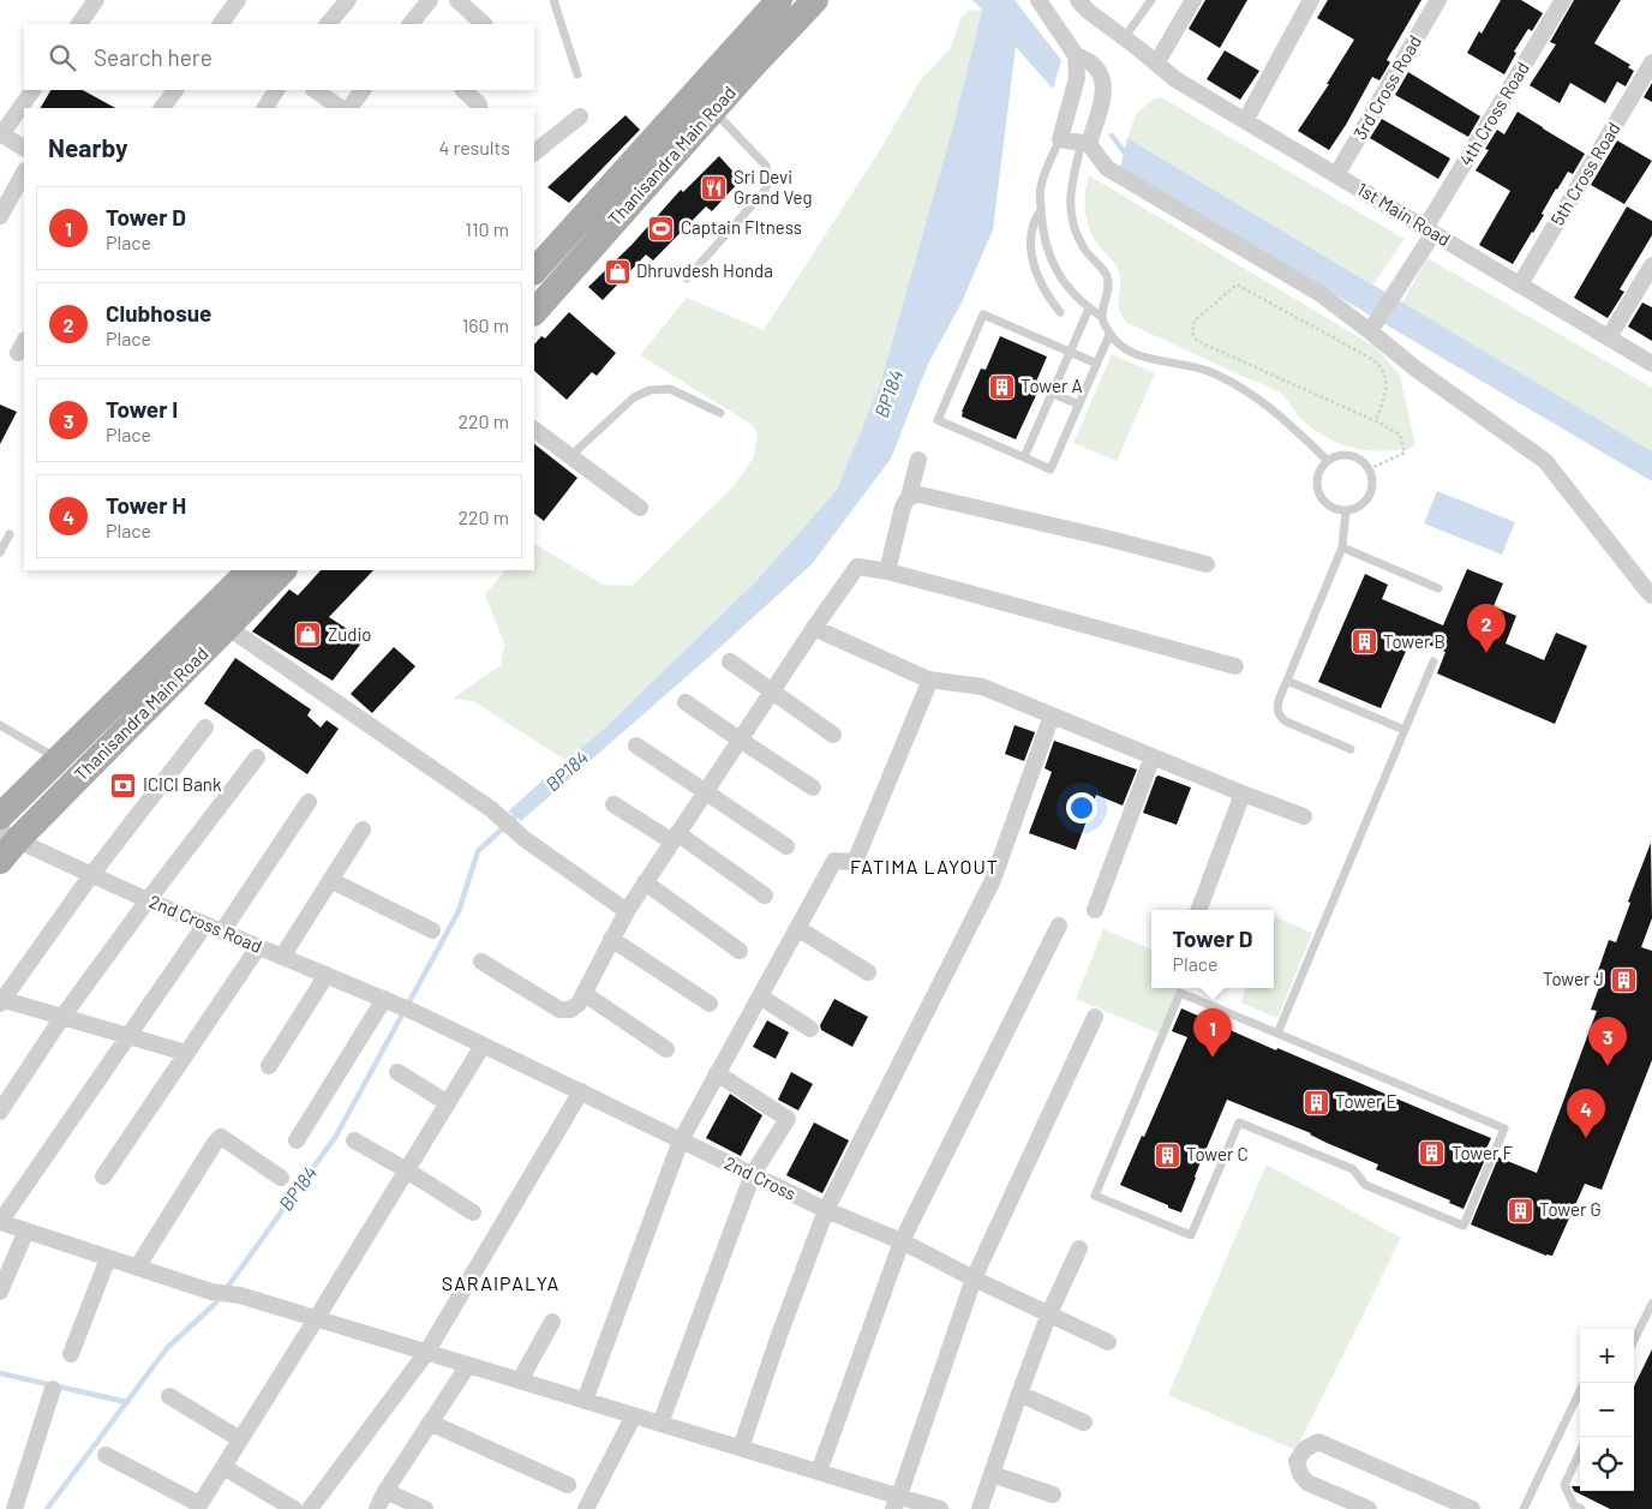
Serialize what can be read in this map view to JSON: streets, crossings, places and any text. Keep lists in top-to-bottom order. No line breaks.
{"streets":{"main road":["Thanisandra Main Road"],"street":["3rd Cross Road","4th Cross Road","5th Cross Road","1st Main Road","2nd Cross Road","2nd Cross"]},"crossings":[["3rd Cross Road","1st Main Road"],["4th Cross Road","1st Main Road"],["Thanisandra Main Road","2nd Cross Road"],["5th Cross Road","1st Main Road"],["2nd Cross Road","2nd Cross"]],"districts":["FATIMA LAYOUT","SARAIPALYA"],"water":["BP184"],"places":{"restaurant":["Sri Devi Grand Veg"],"sports":["Captain FItness"],"shop":["Dhruvdesh Honda","Zudio"],"building":["Tower A","Tower B","Tower J","Tower E","Tower F","Tower C","Tower G"],"bank":["ICICI Bank"]},"page":{"search":"Search here","heading":["Nearby","4 results"],"list":[{"mark":"1","name":"Tower D","note":"Place","value":"110 m"},{"mark":"2","name":"Clubhosue","note":"Place","value":"160 m"},{"mark":"3","name":"Tower I","note":"Place","value":"220 m"},{"mark":"4","name":"Tower H","note":"Place","value":"220 m"}],"pins":["2","1","3","4"],"popup":["Tower D","Place"],"map_buttons":["+","−"]}}
